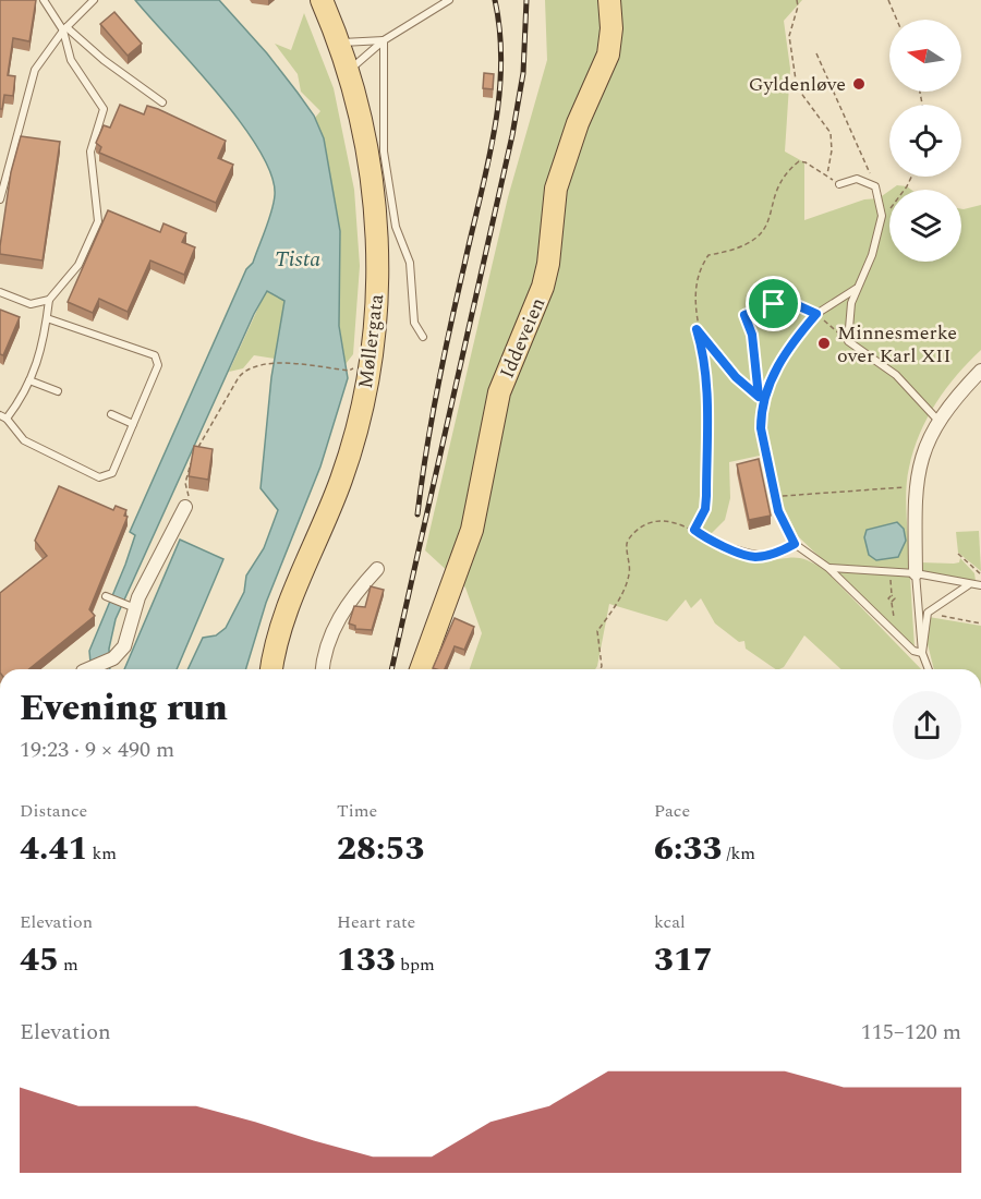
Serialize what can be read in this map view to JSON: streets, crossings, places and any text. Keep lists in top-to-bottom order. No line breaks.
{"streets":{"main road":["Iddeveien","Møllergata"]},"water":["Tista"],"places":["Gyldenløve","Minnesmerke over Karl XII"],"north":"left","page":{"heading":["Evening run","19:23 · 9 × 490 m"],"stats":[["Distance","4.41 km"],["Time","28:53"],["Pace","6:33 /km"],["Elevation","45 m"],["Heart rate","133 bpm"],["kcal","317"]],"chart":["Elevation","115–120 m"]}}
